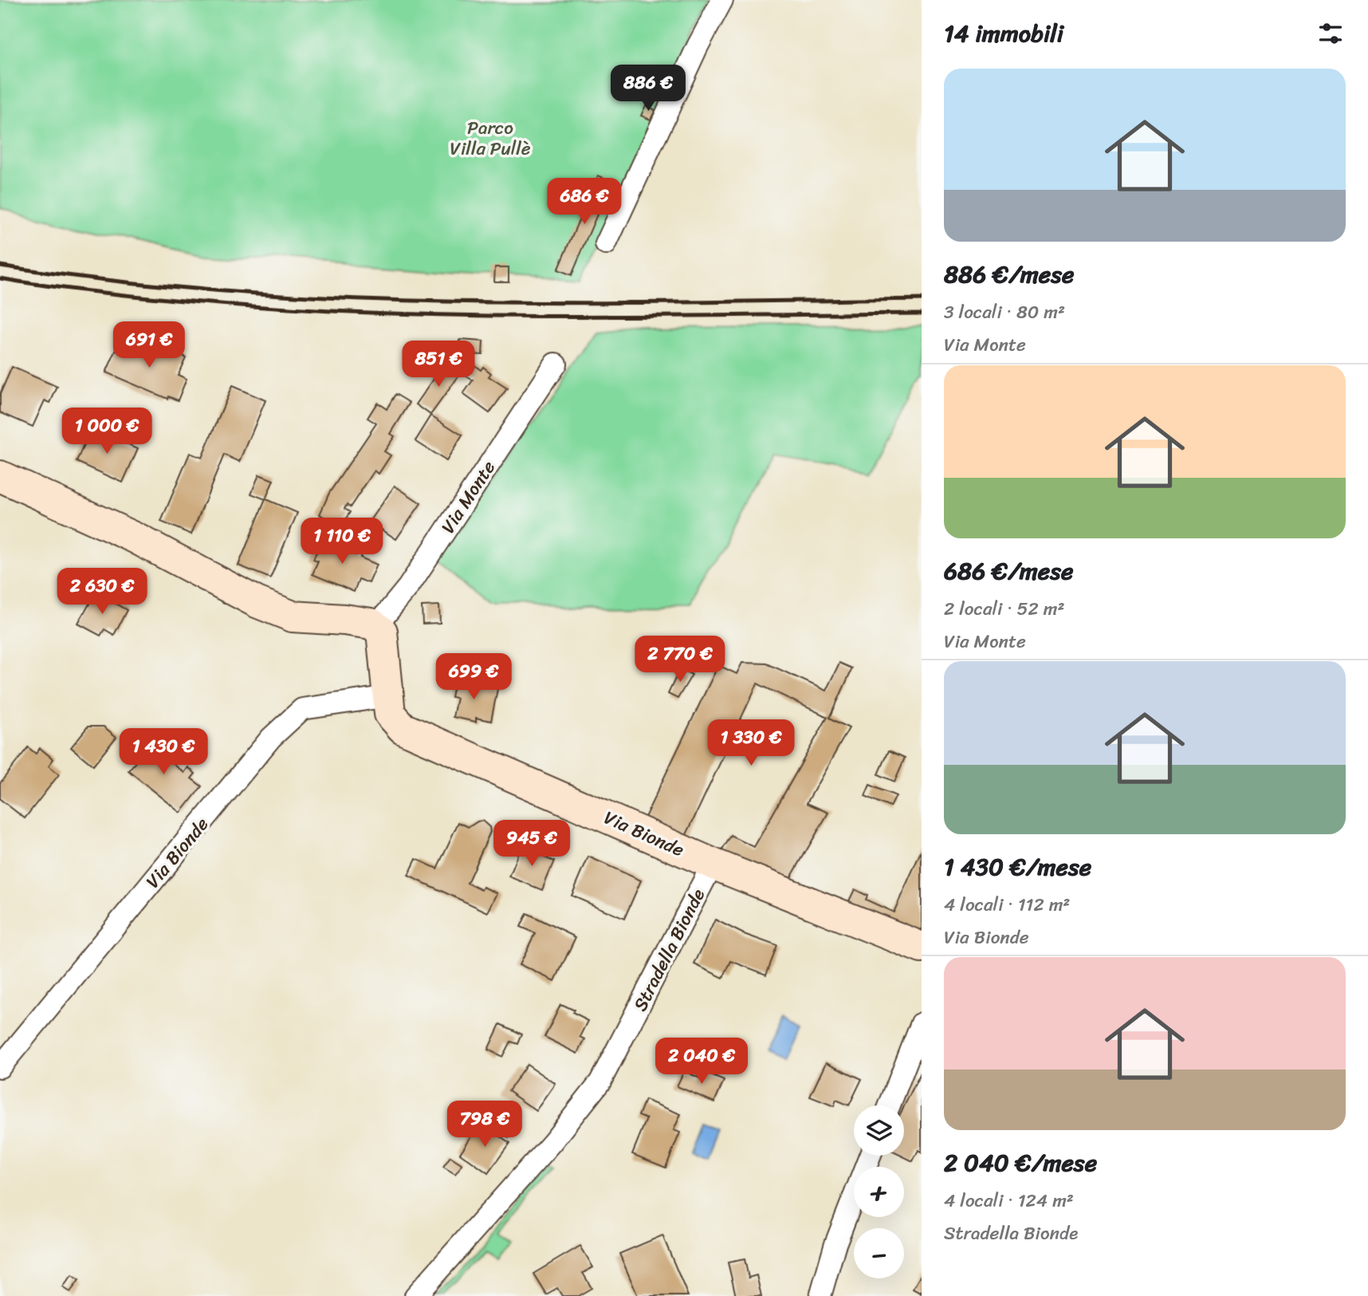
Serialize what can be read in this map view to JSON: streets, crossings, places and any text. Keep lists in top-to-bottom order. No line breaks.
{"streets":{"street":["Via Monte","Via Bionde","Stradella Bionde"]},"crossings":[["Via Monte","Via Bionde"],["Via Bionde","Stradella Bionde"]],"parks":["Parco Villa Pullè"],"page":{"heading":"14 immobili","price":["886 €","686 €","691 €","851 €","1 000 €","1 110 €","2 630 €","2 770 €","699 €","1 330 €","1 430 €","945 €","2 040 €","798 €"],"list":[{"name":"886 €/mese","note":"3 locali · 80 m² · Via Monte"},{"name":"686 €/mese","note":"2 locali · 52 m² · Via Monte"},{"name":"1 430 €/mese","note":"4 locali · 112 m² · Via Bionde"},{"name":"2 040 €/mese","note":"4 locali · 124 m² · Stradella Bionde"}],"map_buttons":["+","−"]}}
